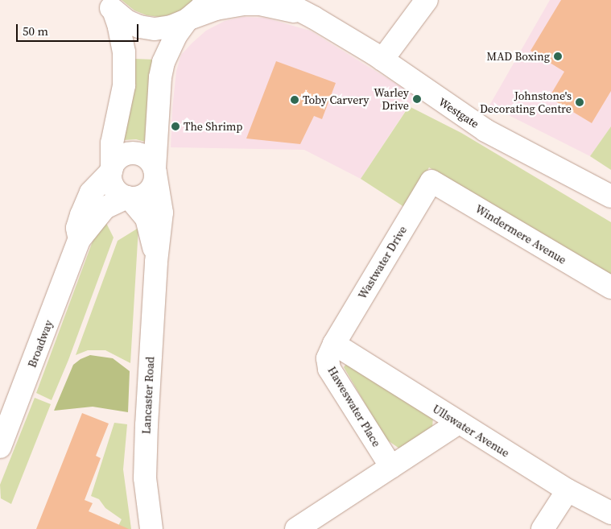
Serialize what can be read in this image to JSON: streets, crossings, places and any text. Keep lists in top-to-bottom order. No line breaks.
{"streets":{"street":["Westgate","Windermere Avenue","Wastwater Drive","Broadway","Lancaster Road","Haweswater Place","Ullswater Avenue"]},"crossings":[["Westgate","Lancaster Road"],["Windermere Avenue","Wastwater Drive"],["Wastwater Drive","Haweswater Place"],["Wastwater Drive","Ullswater Avenue"],["Broadway","Lancaster Road"],["Haweswater Place","Ullswater Avenue"]],"places":["MAD Boxing","Warley Drive","Toby Carvery","Johnstone's Decorating Centre","The Shrimp"],"scale_bar":"50 m"}
